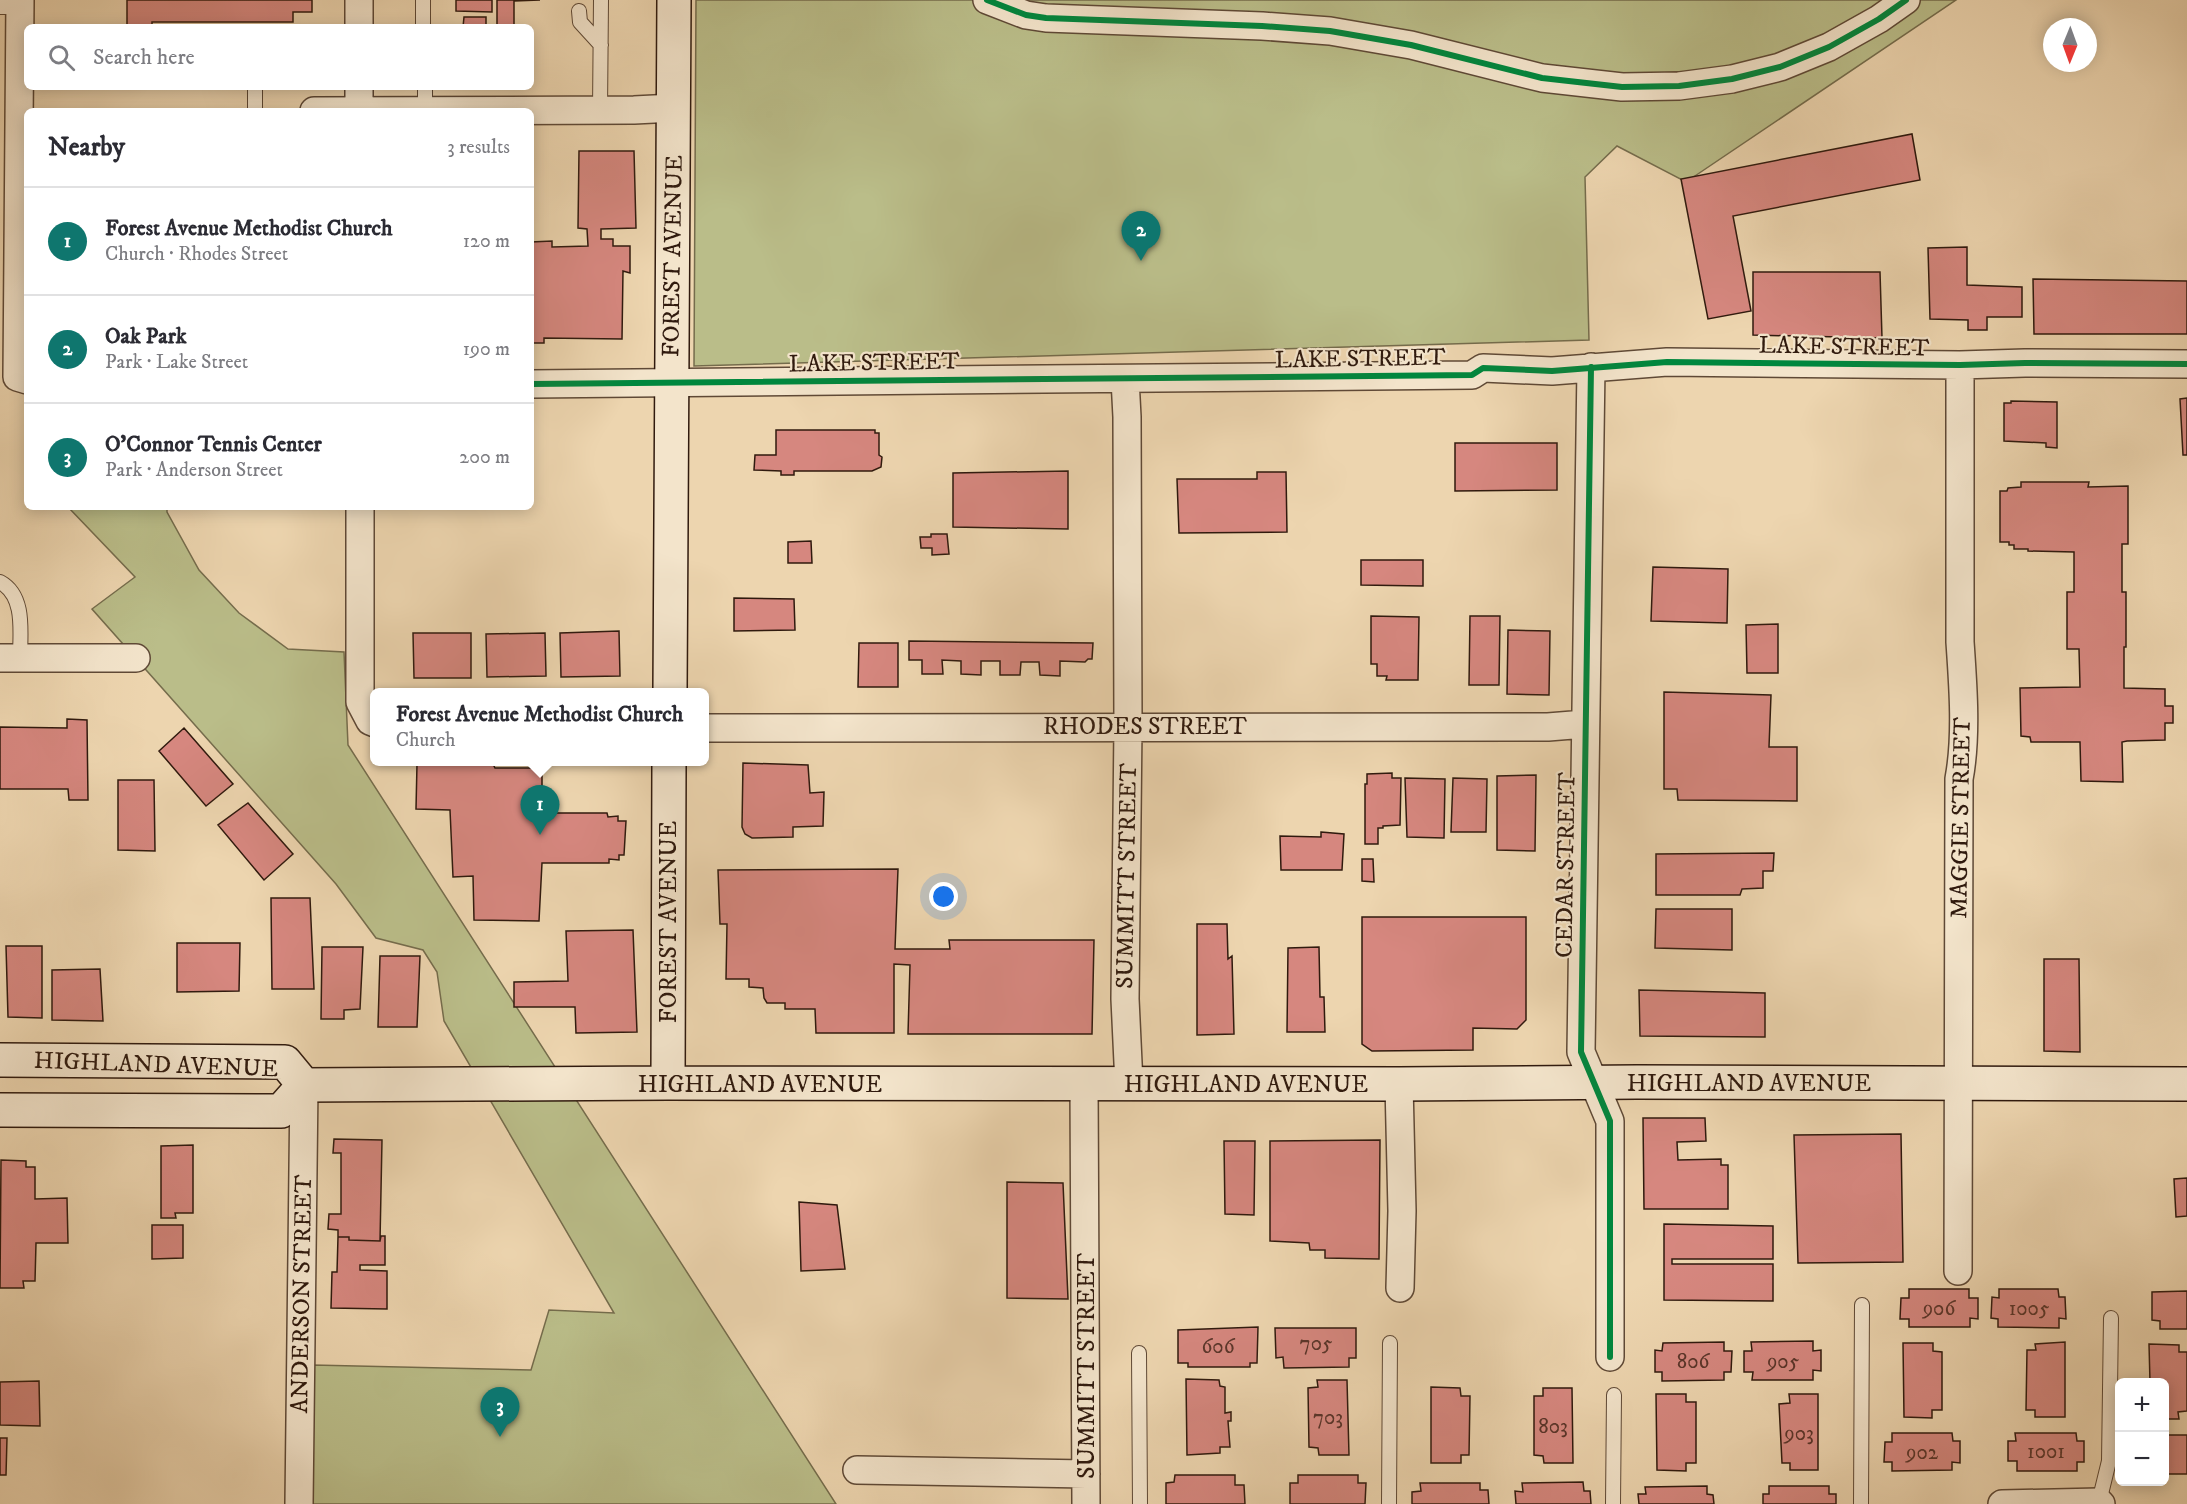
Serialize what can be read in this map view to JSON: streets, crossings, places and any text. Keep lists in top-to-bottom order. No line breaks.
{"streets":{"main road":["FOREST AVENUE","HIGHLAND AVENUE"],"street":["LAKE STREET","RHODES STREET","MAGGIE STREET","CEDAR STREET","SUMMITT STREET","ANDERSON STREET"]},"crossings":[["FOREST AVENUE","LAKE STREET"],["FOREST AVENUE","HIGHLAND AVENUE"],["LAKE STREET","MAGGIE STREET"],["LAKE STREET","CEDAR STREET"],["LAKE STREET","SUMMITT STREET"],["RHODES STREET","CEDAR STREET"],["RHODES STREET","SUMMITT STREET"],["MAGGIE STREET","HIGHLAND AVENUE"],["CEDAR STREET","HIGHLAND AVENUE"],["SUMMITT STREET","HIGHLAND AVENUE"],["HIGHLAND AVENUE","ANDERSON STREET"]],"house_numbers":["906","1005","705","606","806","905","703","803","903","1001","902"],"north":"bottom","page":{"search":"Search here","heading":["Nearby","3 results"],"list":[{"mark":"1","name":"Forest Avenue Methodist Church","note":"Church · Rhodes Street","value":"120 m"},{"mark":"2","name":"Oak Park","note":"Park · Lake Street","value":"190 m"},{"mark":"3","name":"O'Connor Tennis Center","note":"Park · Anderson Street","value":"200 m"}],"pins":["2","1","3"],"popup":["Forest Avenue Methodist Church","Church"],"map_buttons":["+","−"]}}
